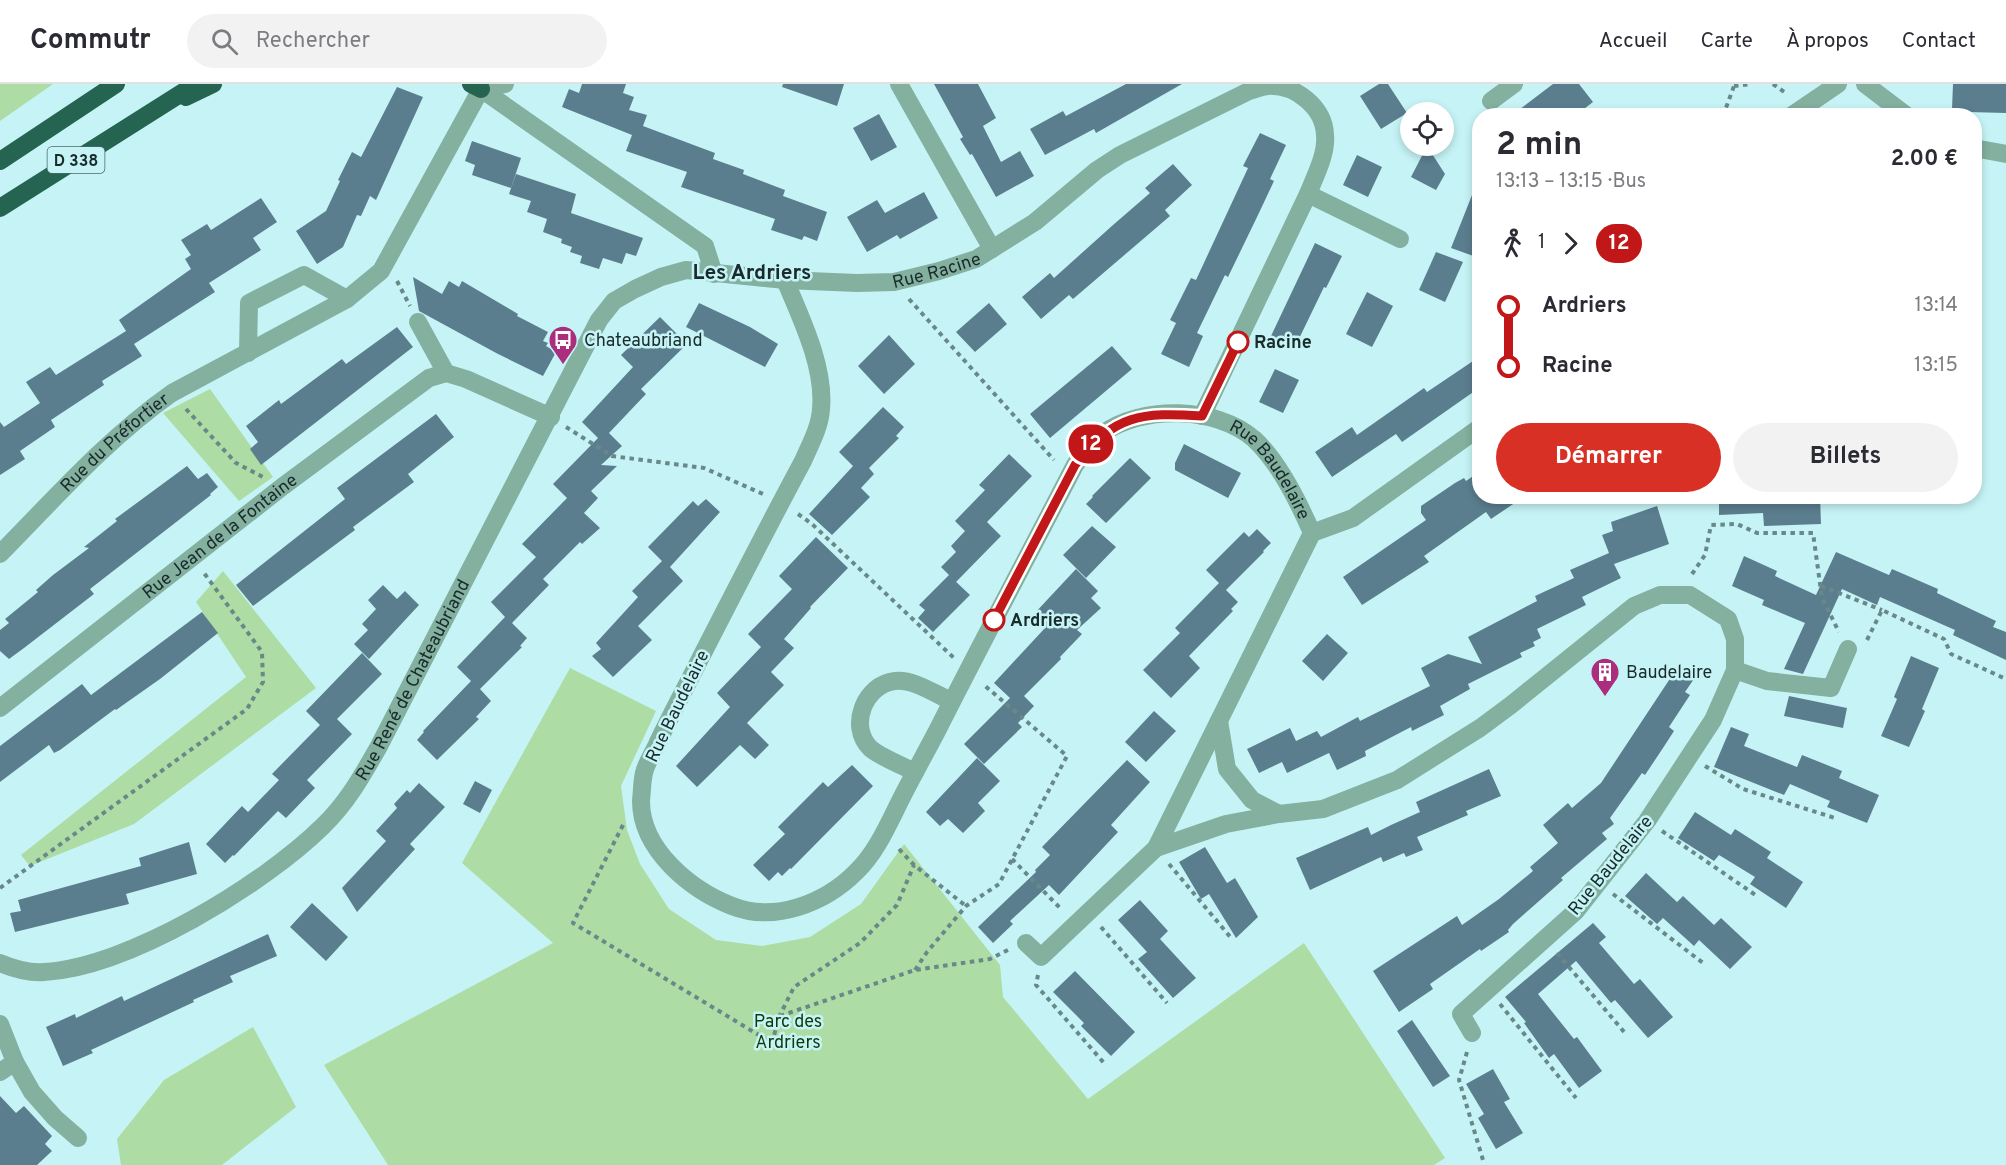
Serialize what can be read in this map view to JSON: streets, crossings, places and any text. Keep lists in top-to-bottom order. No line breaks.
{"streets":{"highway":["D 338"],"street":["Rue Racine","Rue du Préfortier","Rue Baudelaire","Rue Jean de la Fontaine","Rue René de Chateaubriand"]},"crossings":[["Rue Racine","Rue Baudelaire"],["Rue Racine","Rue René de Chateaubriand"]],"districts":["Les Ardriers"],"parks":["Parc des Ardriers"],"places":{"other":["Racine","Ardriers"],"bus stop":["Chateaubriand"],"building":["Baudelaire"]},"lines":["bus line 12"],"page":{"header":"Commutr","search":"Rechercher","nav":["Accueil","Carte","À propos","Contact"],"on_map":"12","heading":["2 min","13:13 – 13:15 · Bus","2.00 €"],"legs":["1","12"],"list":[{"name":"Ardriers","value":"13:14"},{"name":"Racine","value":"13:15"}],"buttons":["Démarrer","Billets"]}}
